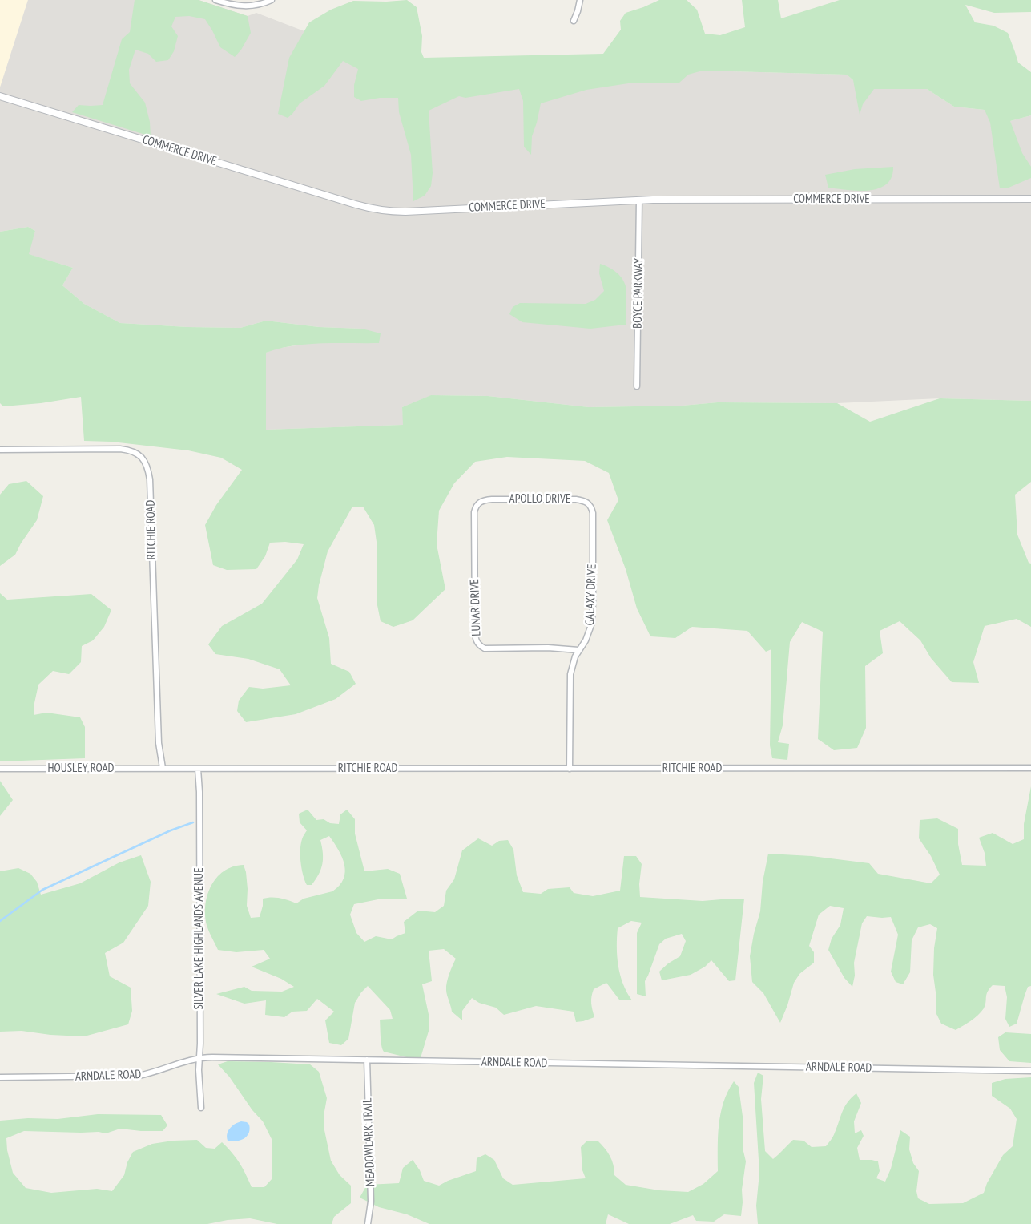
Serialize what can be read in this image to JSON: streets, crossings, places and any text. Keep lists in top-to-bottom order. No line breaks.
{"streets":{"street":["COMMERCE DRIVE","BOYCE PARKWAY","APOLLO DRIVE","RITCHIE ROAD","GALAXY DRIVE","LUNAR DRIVE","HOUSLEY ROAD","SILVER LAKE HIGHLANDS AVENUE","ARNDALE ROAD","MEADOWLARK TRAIL"]},"crossings":[["COMMERCE DRIVE","BOYCE PARKWAY"],["APOLLO DRIVE","GALAXY DRIVE"],["APOLLO DRIVE","LUNAR DRIVE"],["RITCHIE ROAD","GALAXY DRIVE"],["RITCHIE ROAD","HOUSLEY ROAD"],["RITCHIE ROAD","SILVER LAKE HIGHLANDS AVENUE"],["GALAXY DRIVE","LUNAR DRIVE"],["SILVER LAKE HIGHLANDS AVENUE","ARNDALE ROAD"],["ARNDALE ROAD","MEADOWLARK TRAIL"]]}
